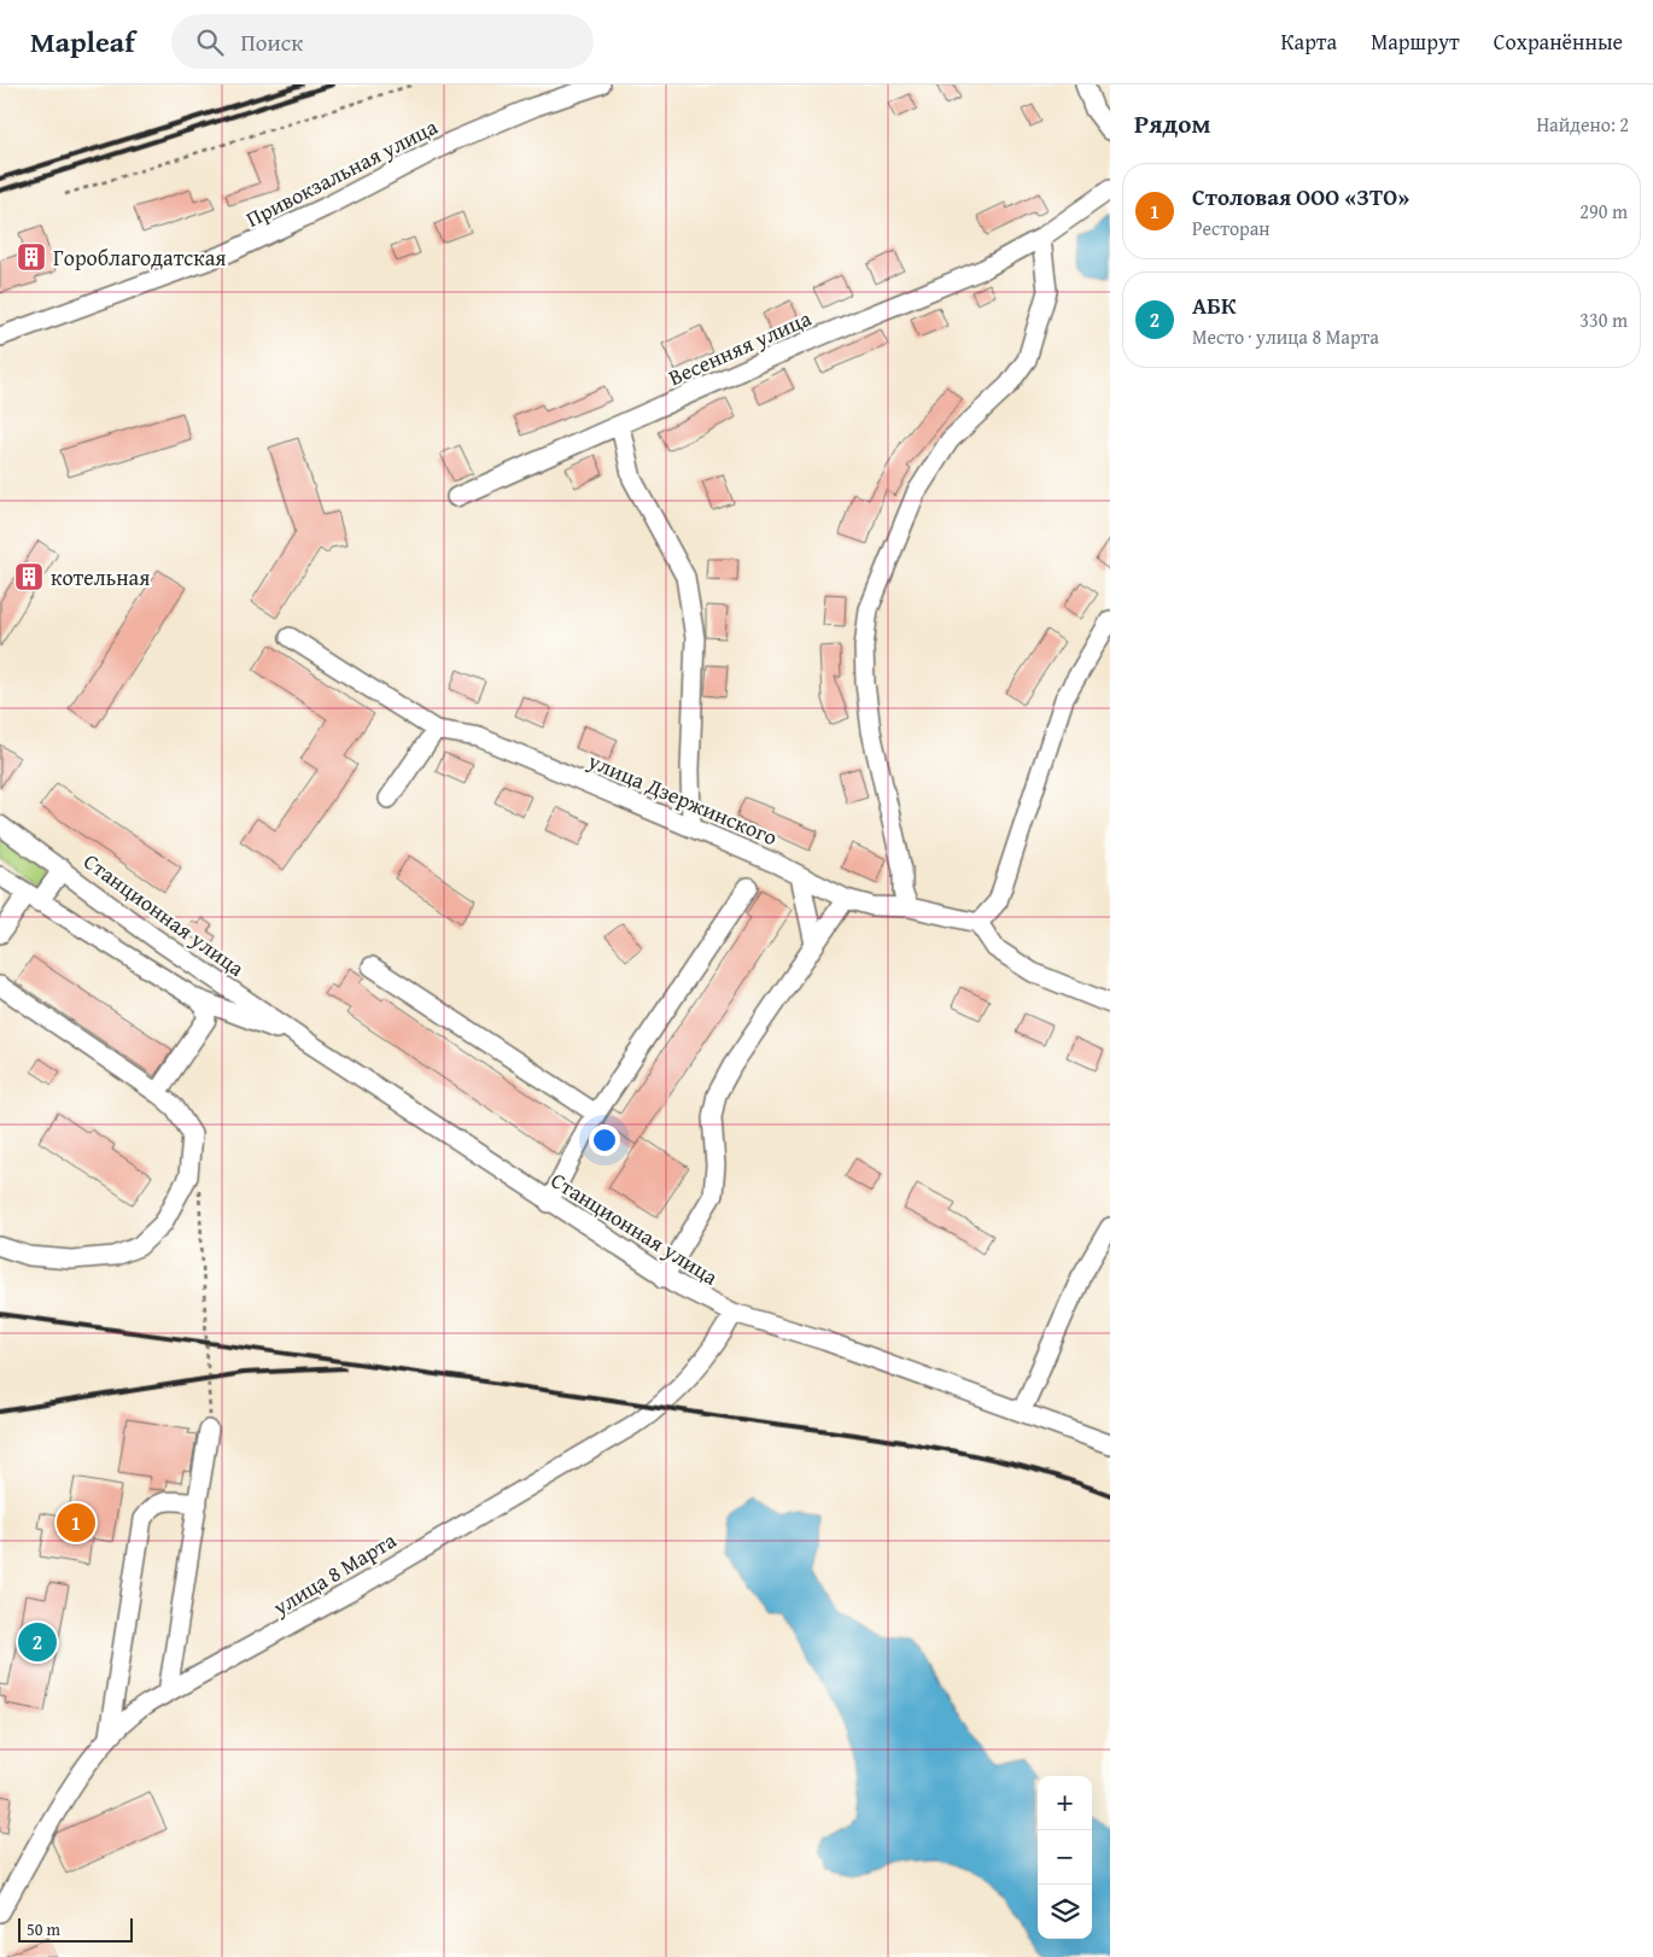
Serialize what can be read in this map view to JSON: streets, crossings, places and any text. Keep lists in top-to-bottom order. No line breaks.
{"streets":{"street":["Привокзальная улица","Весенняя улица","улица Дзержинского","Станционная улица","улица 8 Марта"]},"crossings":[["Станционная улица","улица 8 Марта"]],"places":{"building":["Гороблагодатская","котельная"]},"scale_bar":"50 m","page":{"header":"Mapleaf","search":"Поиск","nav":["Карта","Маршрут","Сохранённые"],"heading":["Рядом","Найдено: 2"],"list":[{"mark":"1","name":"Столовая ООО «ЗТО»","note":"Ресторан","value":"290 m"},{"mark":"2","name":"АБК","note":"Место · улица 8 Марта","value":"330 m"}],"pins":["1","2"],"map_buttons":["+","−"],"scale":"50 m"}}
